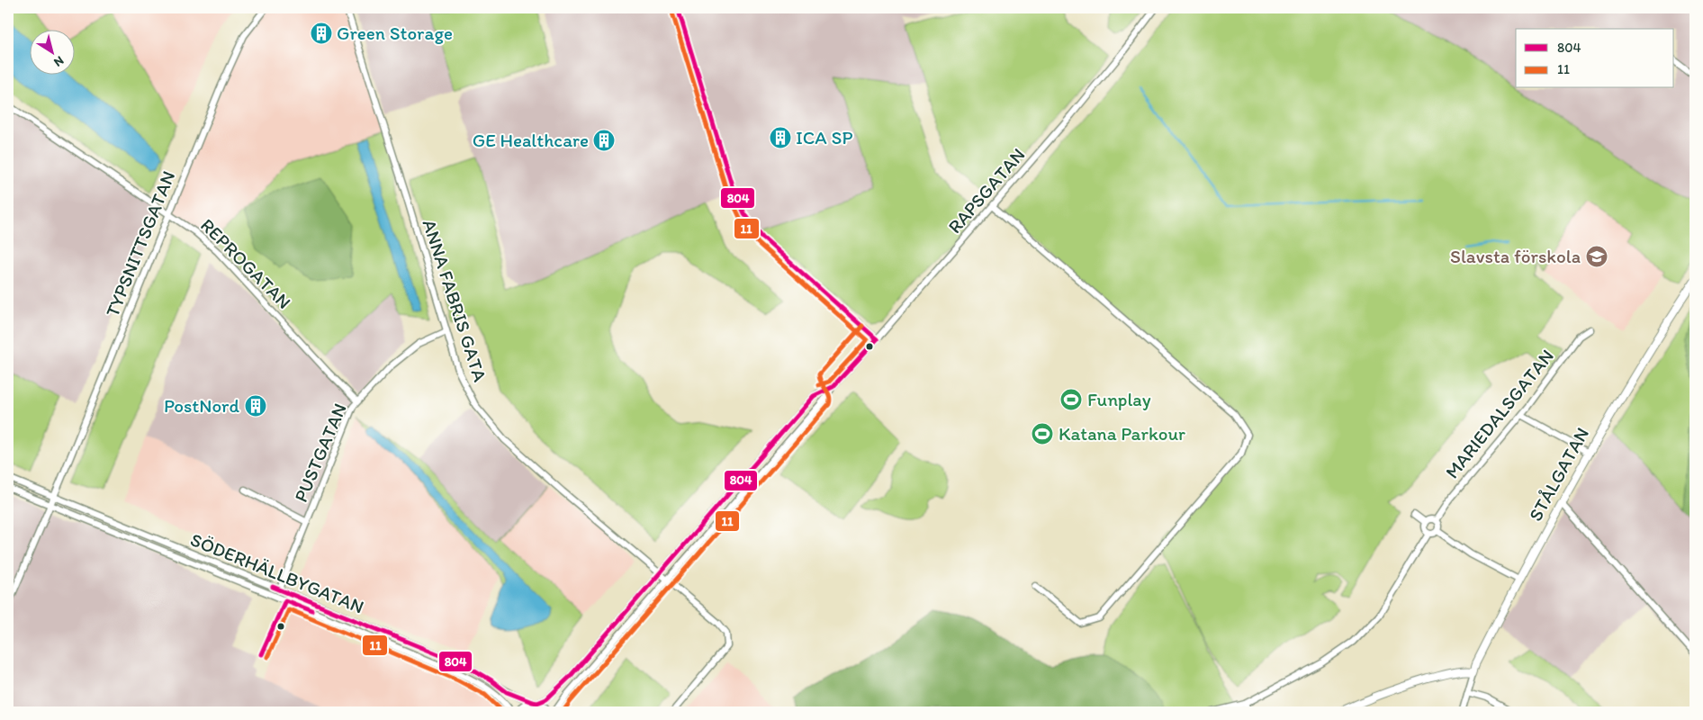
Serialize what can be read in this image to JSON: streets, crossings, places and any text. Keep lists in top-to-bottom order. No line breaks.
{"streets":{"street":["RAPSGATAN","TYPSNITTSGATAN","REPROGATAN","ANNA FABRIS GATA","MARIEDALSGATAN","PUSTGATAN","STÅLGATAN","SÖDERHÄLLBYGATAN"]},"crossings":[["RAPSGATAN","ANNA FABRIS GATA"],["RAPSGATAN","SÖDERHÄLLBYGATAN"],["TYPSNITTSGATAN","REPROGATAN"],["TYPSNITTSGATAN","SÖDERHÄLLBYGATAN"],["REPROGATAN","PUSTGATAN"],["ANNA FABRIS GATA","PUSTGATAN"],["PUSTGATAN","SÖDERHÄLLBYGATAN"]],"places":{"building":["Green Storage","ICA SP","GE Healthcare","PostNord"],"school or university":["Slavsta förskola"],"sports":["Funplay","Katana Parkour"]},"lines":["transit line 804","transit line 11"],"legend":["804","11"],"north":"bottom right"}
